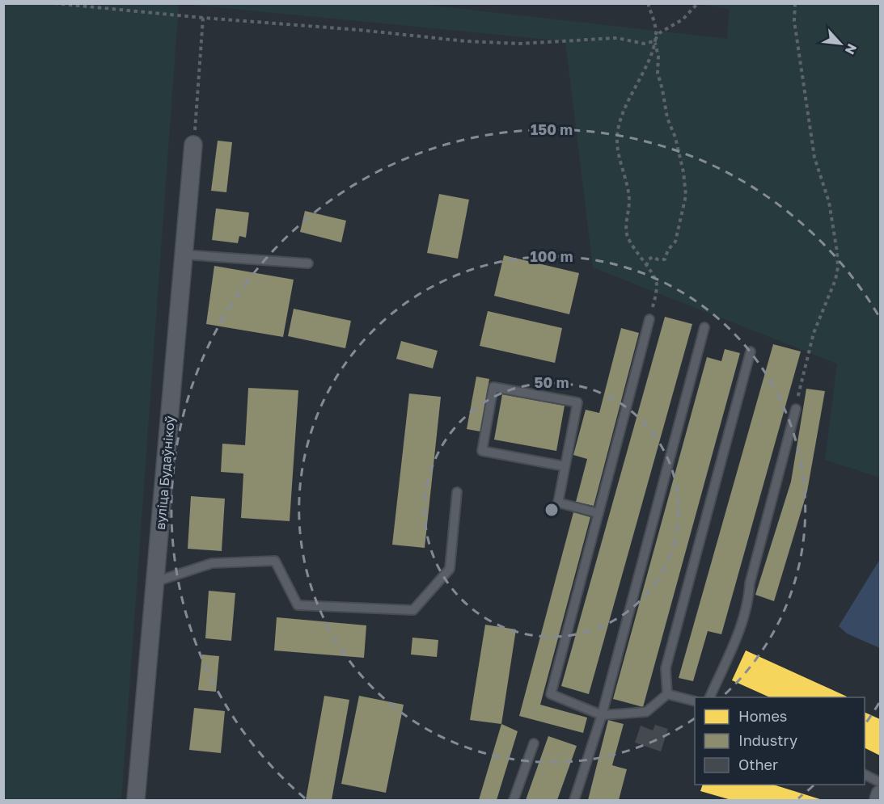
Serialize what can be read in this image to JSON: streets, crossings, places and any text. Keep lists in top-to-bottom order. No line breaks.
{"streets":{"street":["вуліца Будаўнікоў"]},"legend":["Homes","Industry","Other"],"north":"bottom right","rings":["150 m","100 m","50 m"]}
